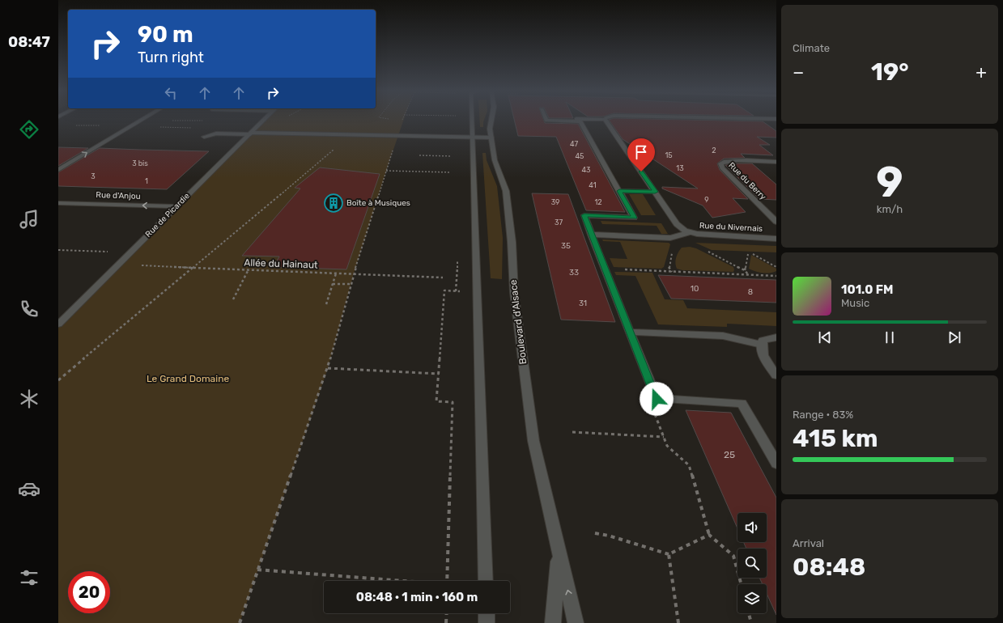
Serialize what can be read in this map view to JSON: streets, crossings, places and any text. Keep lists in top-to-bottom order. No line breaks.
{"streets":{"street":["Rue du Berry","Rue d'Anjou","Rue de Picardie","Rue du Nivernais","Boulevard d'Alsace"],"path":["Allée du Hainaut"]},"crossings":[["Rue d'Anjou","Rue de Picardie"],["Rue de Picardie","Allée du Hainaut"]],"one_way":["Rue d'Anjou"],"parks":["Le Grand Domaine"],"places":{"building":["Boîte à Musiques"]},"house_numbers":["47","2","15","45","3 bis","13","43","3","1","41","9","39","12","37","35","33","10","8","31","25"],"page":{"tabs":"08:47","tile":["Climate",["9","km/h"],["Range · 83%","415 km"],["Arrival","08:48"]],"turn":["90 m","Turn right"],"heat":["−","19°","+"],"song":["101.0 FM","Music"],"limit":"20","trip":"08:48 · 1 min · 160 m"}}
